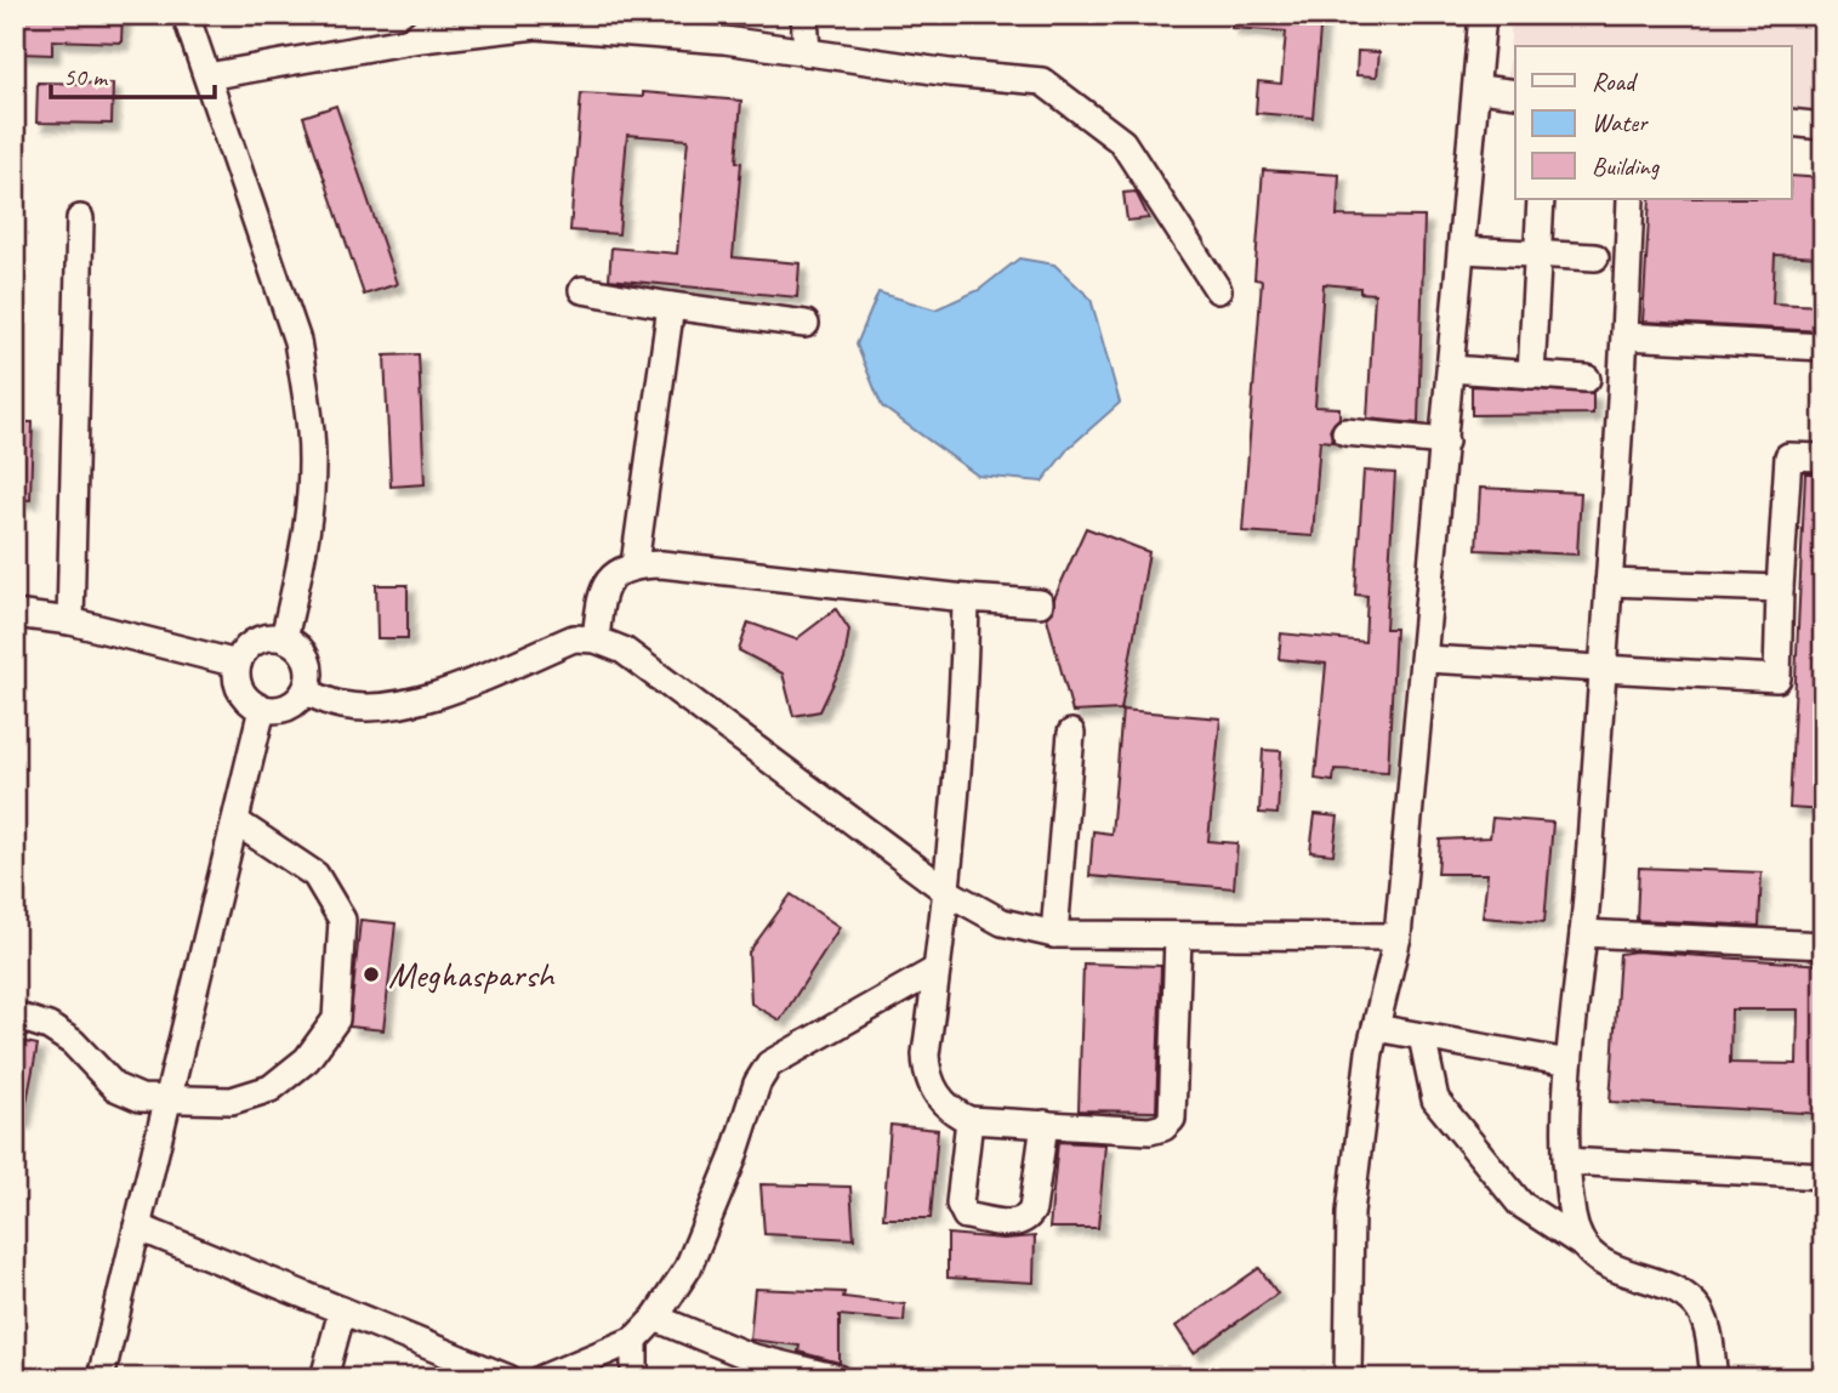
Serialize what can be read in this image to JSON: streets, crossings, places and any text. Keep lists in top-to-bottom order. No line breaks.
{"places":["Meghasparsh"],"legend":["Road","Water","Building"],"scale_bar":"50 m"}
